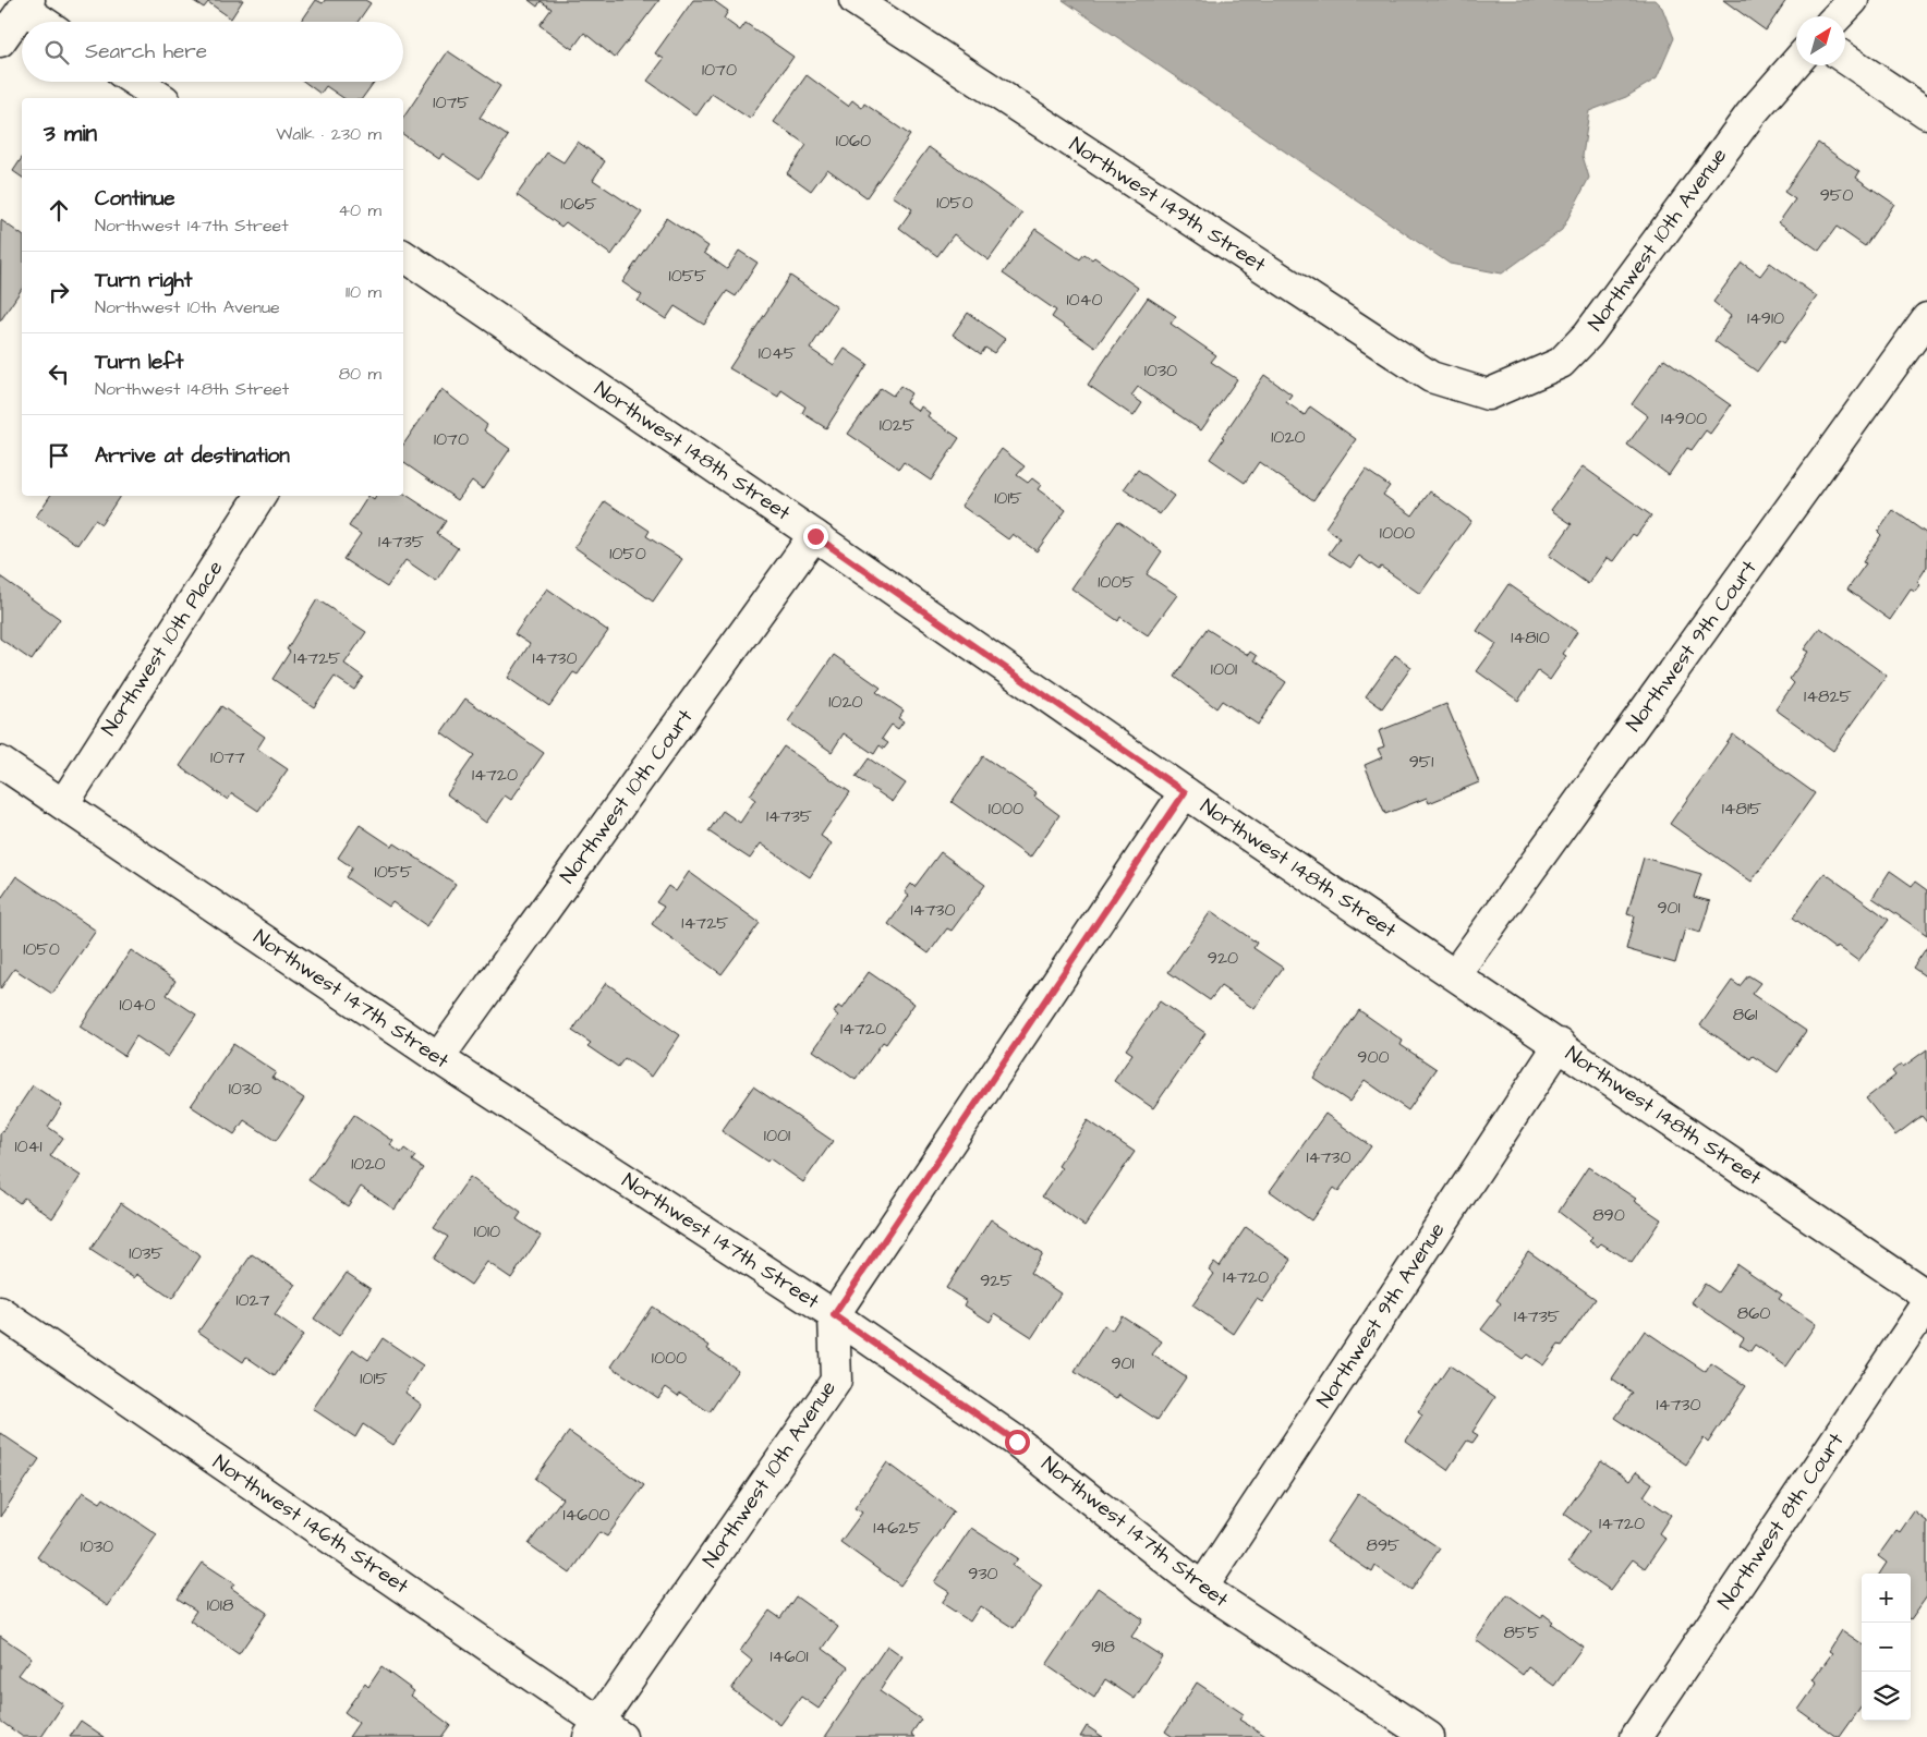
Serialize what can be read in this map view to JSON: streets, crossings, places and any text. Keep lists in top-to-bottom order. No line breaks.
{"streets":{"street":["Northwest 149th Street","Northwest 10th Avenue","Northwest 148th Street","Northwest 9th Court","Northwest 10th Place","Northwest 10th Court","Northwest 147th Street","Northwest 9th Avenue","Northwest 8th Court","Northwest 146th Street"]},"crossings":[["Northwest 149th Street","Northwest 10th Avenue"],["Northwest 10th Avenue","Northwest 147th Street"],["Northwest 10th Avenue","Northwest 146th Street"],["Northwest 148th Street","Northwest 9th Court"],["Northwest 148th Street","Northwest 10th Court"],["Northwest 148th Street","Northwest 9th Avenue"],["Northwest 10th Place","Northwest 147th Street"],["Northwest 10th Court","Northwest 147th Street"],["Northwest 147th Street","Northwest 9th Avenue"]],"house_numbers":["1070","1075","1060","950","1050","1065","1055","1040","14910","1045","1030","14900","1025","1020","1070","1015","1000","14735","1050","1005","14810","14725","14730","1001","14825","1020","1077","951","14720","1000","14815","14735","1055","901","14730","14725","1050","920","1040","861","14720","900","1030","1001","1041","14730","1020","890","1010","1035","14720","925","1027","860","14735","1000","901","1015","14730","14600","14720","14625","895","1030","930","1018","855","918","14601"],"north":"top right","page":{"search":"Search here","heading":["3 min","Walk · 230 m"],"list":[["Continue","Northwest 147th Street","40 m"],["Turn right","Northwest 10th Avenue","110 m"],["Turn left","Northwest 148th Street","80 m"],"Arrive at destination"],"map_buttons":["+","−"]}}
